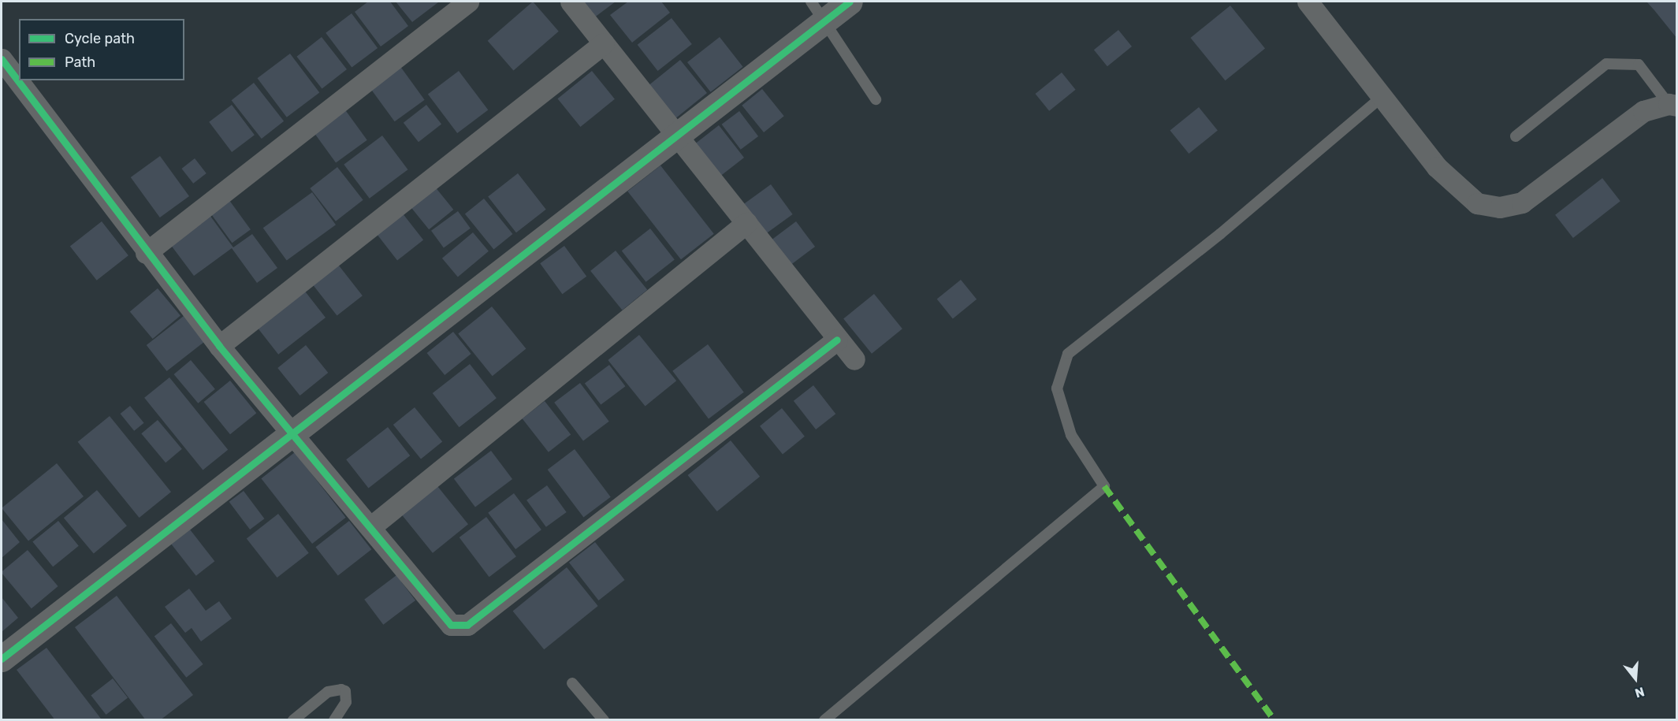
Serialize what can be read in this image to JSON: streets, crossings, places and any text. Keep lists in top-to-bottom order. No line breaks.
{"legend":["Cycle path","Path"],"north":"bottom"}
